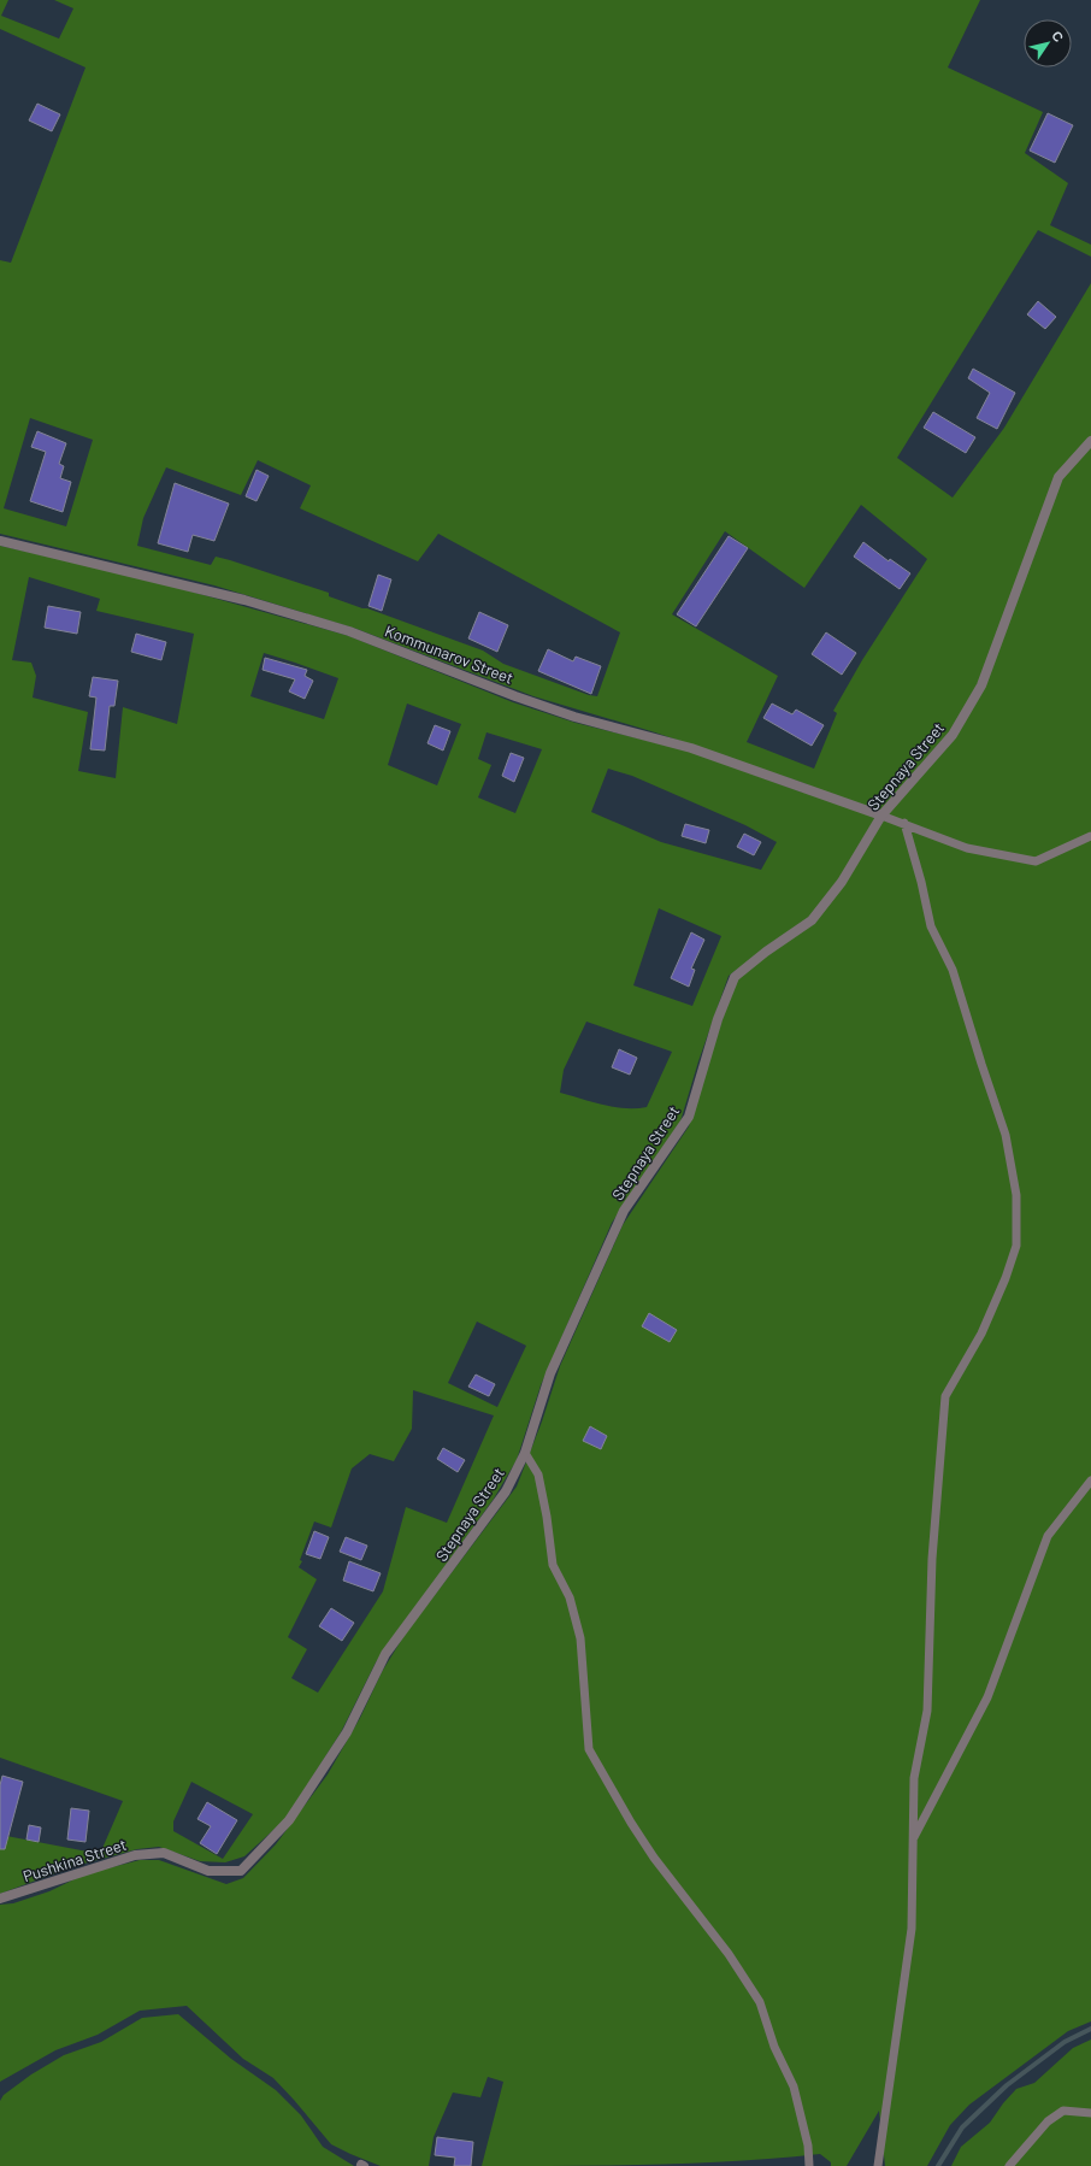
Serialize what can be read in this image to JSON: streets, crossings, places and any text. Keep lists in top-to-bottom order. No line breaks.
{"streets":{"street":["Kommunarov Street","Stepnaya Street","Pushkina Street"]},"crossings":[["Kommunarov Street","Stepnaya Street"],["Stepnaya Street","Pushkina Street"]],"north":"top right"}
